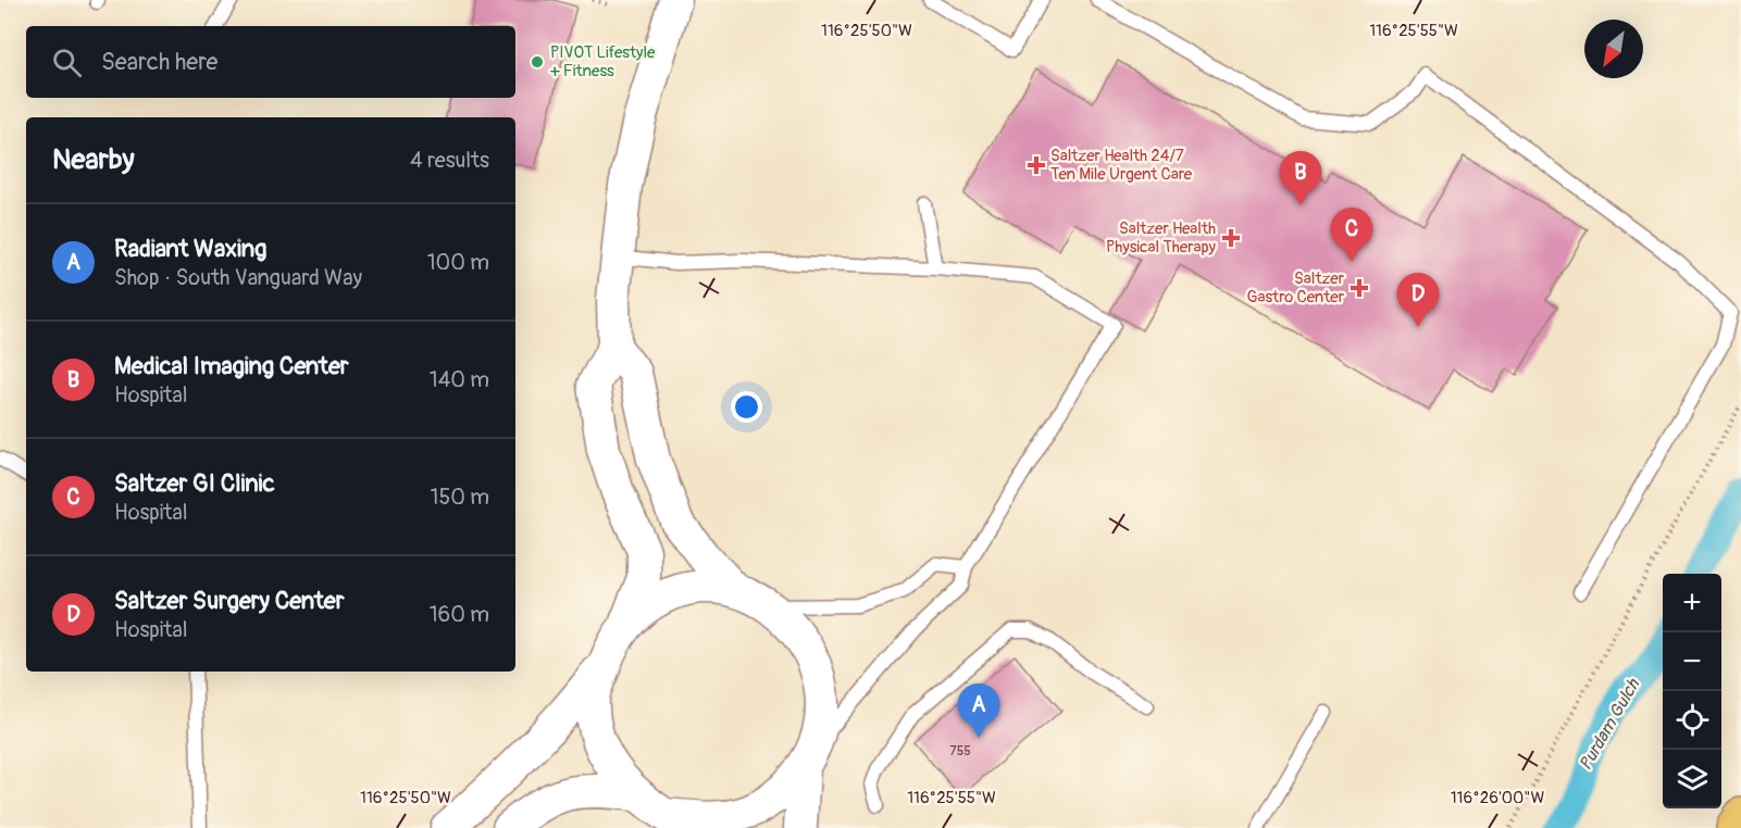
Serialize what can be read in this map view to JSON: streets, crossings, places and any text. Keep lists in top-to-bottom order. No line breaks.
{"water":["Purdam Gulch"],"places":{"other":["PIVOT Lifestyle + Fitness"],"health":["Saltzer Health 24/7 Ten Mile Urgent Care","Saltzer Health Physical Therapy","Saltzer Gastro Center"]},"house_numbers":["755"],"north":"bottom left","page":{"search":"Search here","heading":["Nearby","4 results"],"pins":["B","C","D","A"],"list":[{"mark":"A","name":"Radiant Waxing","note":"Shop · South Vanguard Way","value":"100 m"},{"mark":"B","name":"Medical Imaging Center","note":"Hospital","value":"140 m"},{"mark":"C","name":"Saltzer GI Clinic","note":"Hospital","value":"150 m"},{"mark":"D","name":"Saltzer Surgery Center","note":"Hospital","value":"160 m"}],"map_buttons":["+","−"]},"coordinates":["116°25'50\"W","116°25'55\"W","116°26'00\"W"]}
